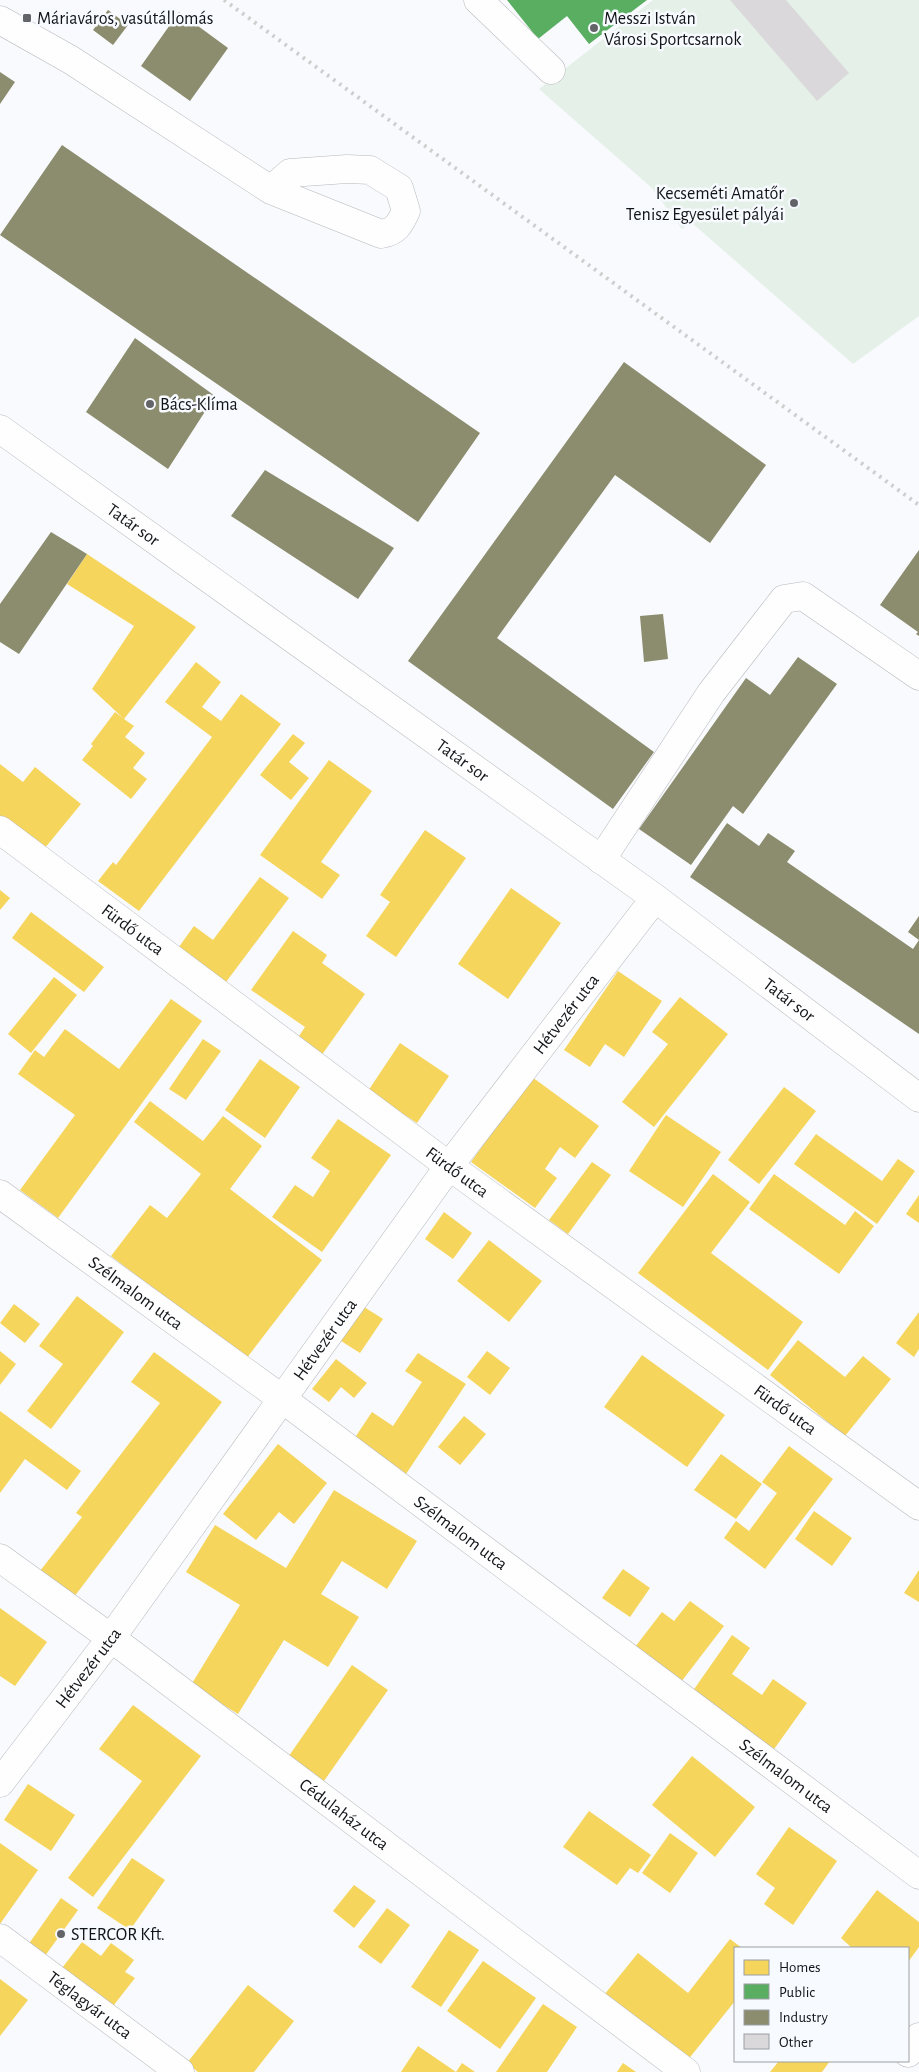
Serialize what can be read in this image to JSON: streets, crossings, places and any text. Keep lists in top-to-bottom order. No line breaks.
{"streets":{"street":["Tatár sor","Fürdő utca","Hétvezér utca","Szélmalom utca","Cédulaház utca","Téglagyár utca"]},"crossings":[["Tatár sor","Hétvezér utca"],["Fürdő utca","Hétvezér utca"],["Hétvezér utca","Szélmalom utca"],["Hétvezér utca","Cédulaház utca"]],"places":{"transit":["Máriaváros, vasútállomás"],"other":["Messzi István Városi Sportcsarnok","Kecseméti Amatőr Tenisz Egyesület pályái","Bács-Klíma","STERCOR Kft."]},"legend":["Homes","Public","Industry","Other"]}
